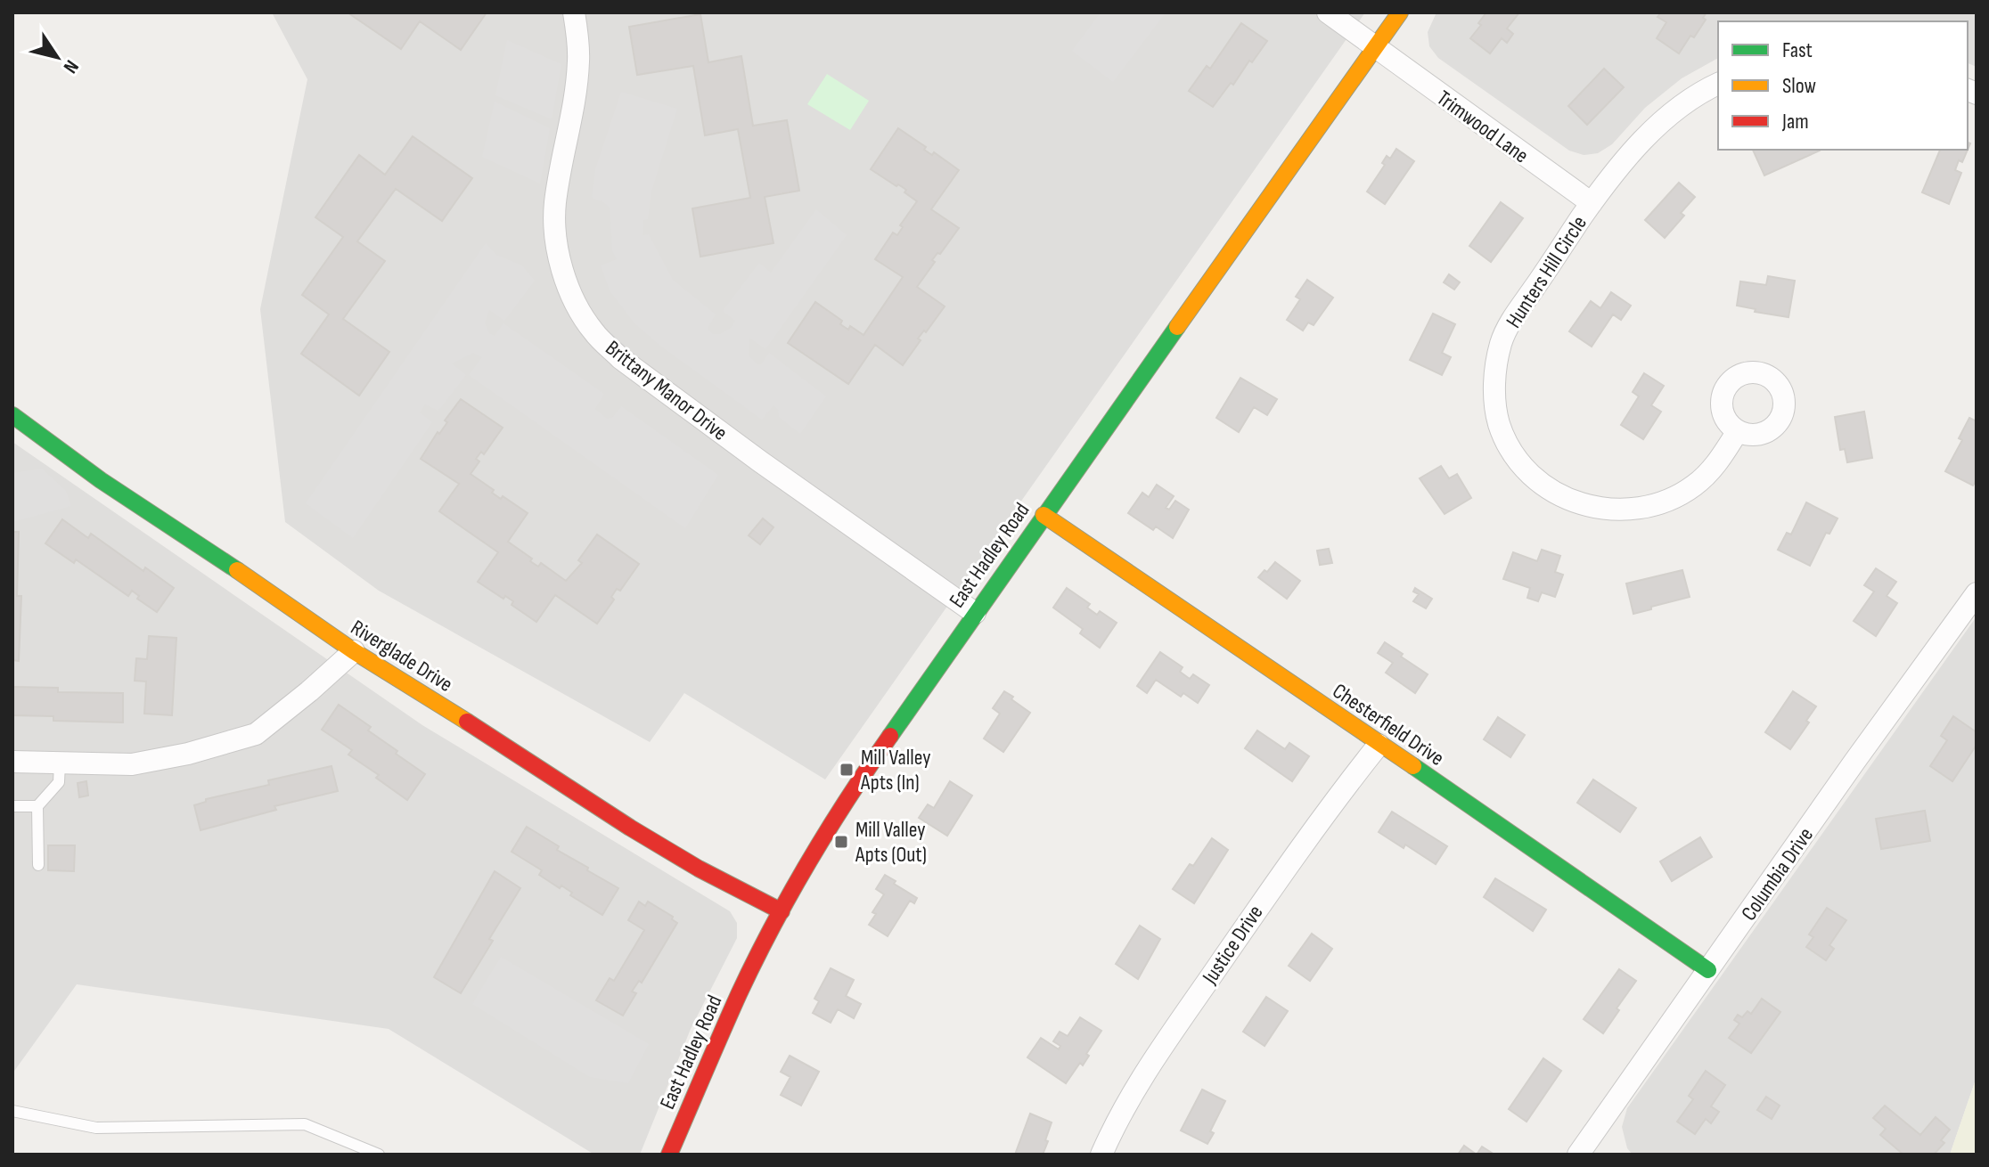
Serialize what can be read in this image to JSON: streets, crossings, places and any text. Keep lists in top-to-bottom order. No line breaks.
{"streets":{"street":["Trimwood Lane","Hunters Hill Circle","Brittany Manor Drive","East Hadley Road","Riverglade Drive","Chesterfield Drive","Columbia Drive","Justice Drive"]},"crossings":[["Trimwood Lane","Hunters Hill Circle"],["Trimwood Lane","East Hadley Road"],["Brittany Manor Drive","East Hadley Road"],["East Hadley Road","Riverglade Drive"],["East Hadley Road","Chesterfield Drive"],["Chesterfield Drive","Columbia Drive"],["Chesterfield Drive","Justice Drive"]],"places":{"transit":["Mill Valley Apts (In)","Mill Valley Apts (Out)"]},"legend":["Fast","Slow","Jam"],"north":"bottom right"}
